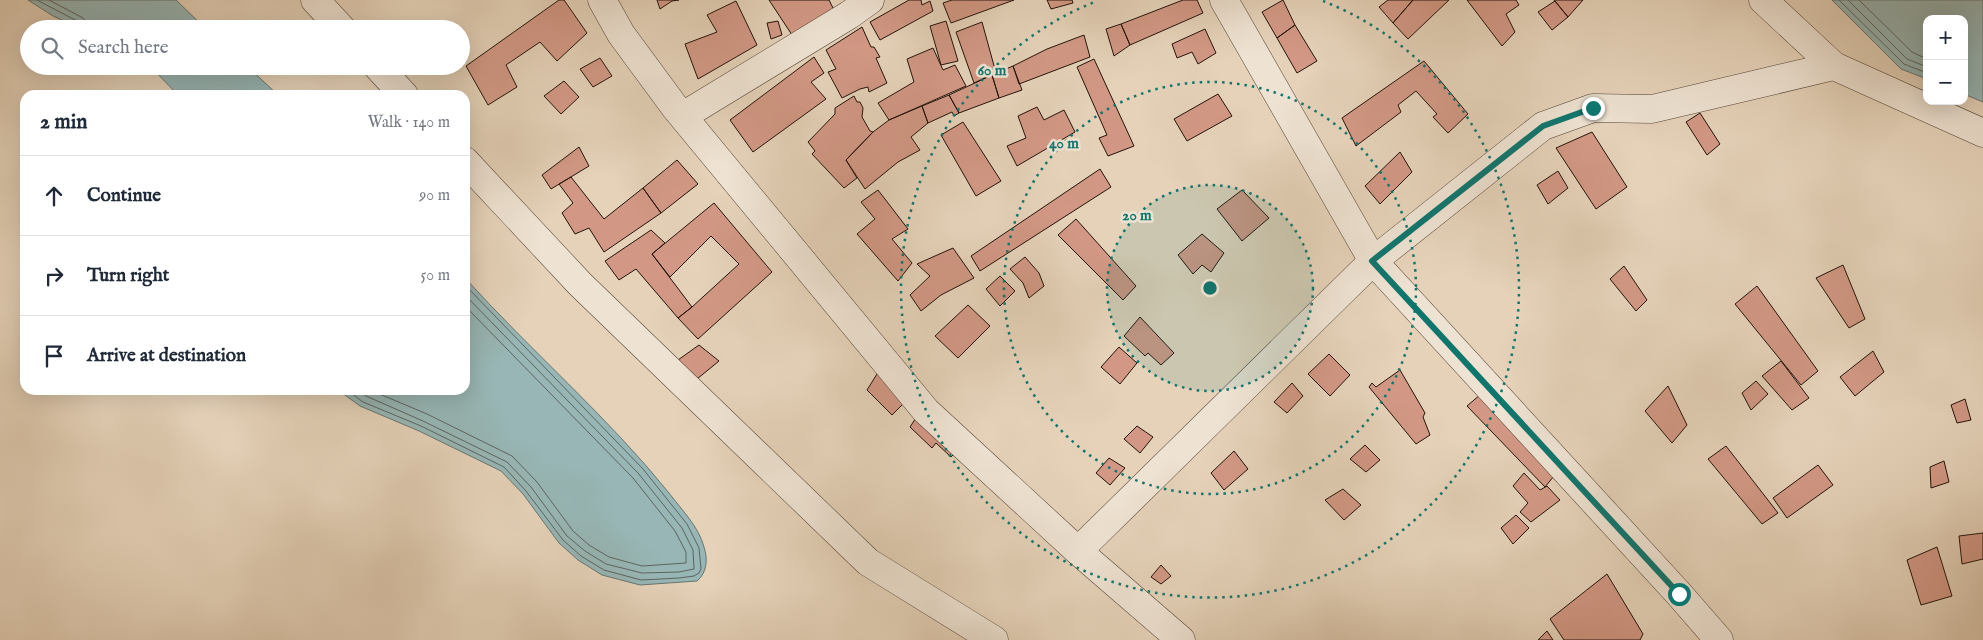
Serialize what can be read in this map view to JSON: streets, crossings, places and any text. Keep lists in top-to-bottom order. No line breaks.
{"page":{"map_buttons":["+","−"],"search":"Search here","heading":["2 min","Walk · 140 m"],"list":[["Continue","90 m"],["Turn right","50 m"],"Arrive at destination"]},"rings":["60 m","40 m","20 m"]}
